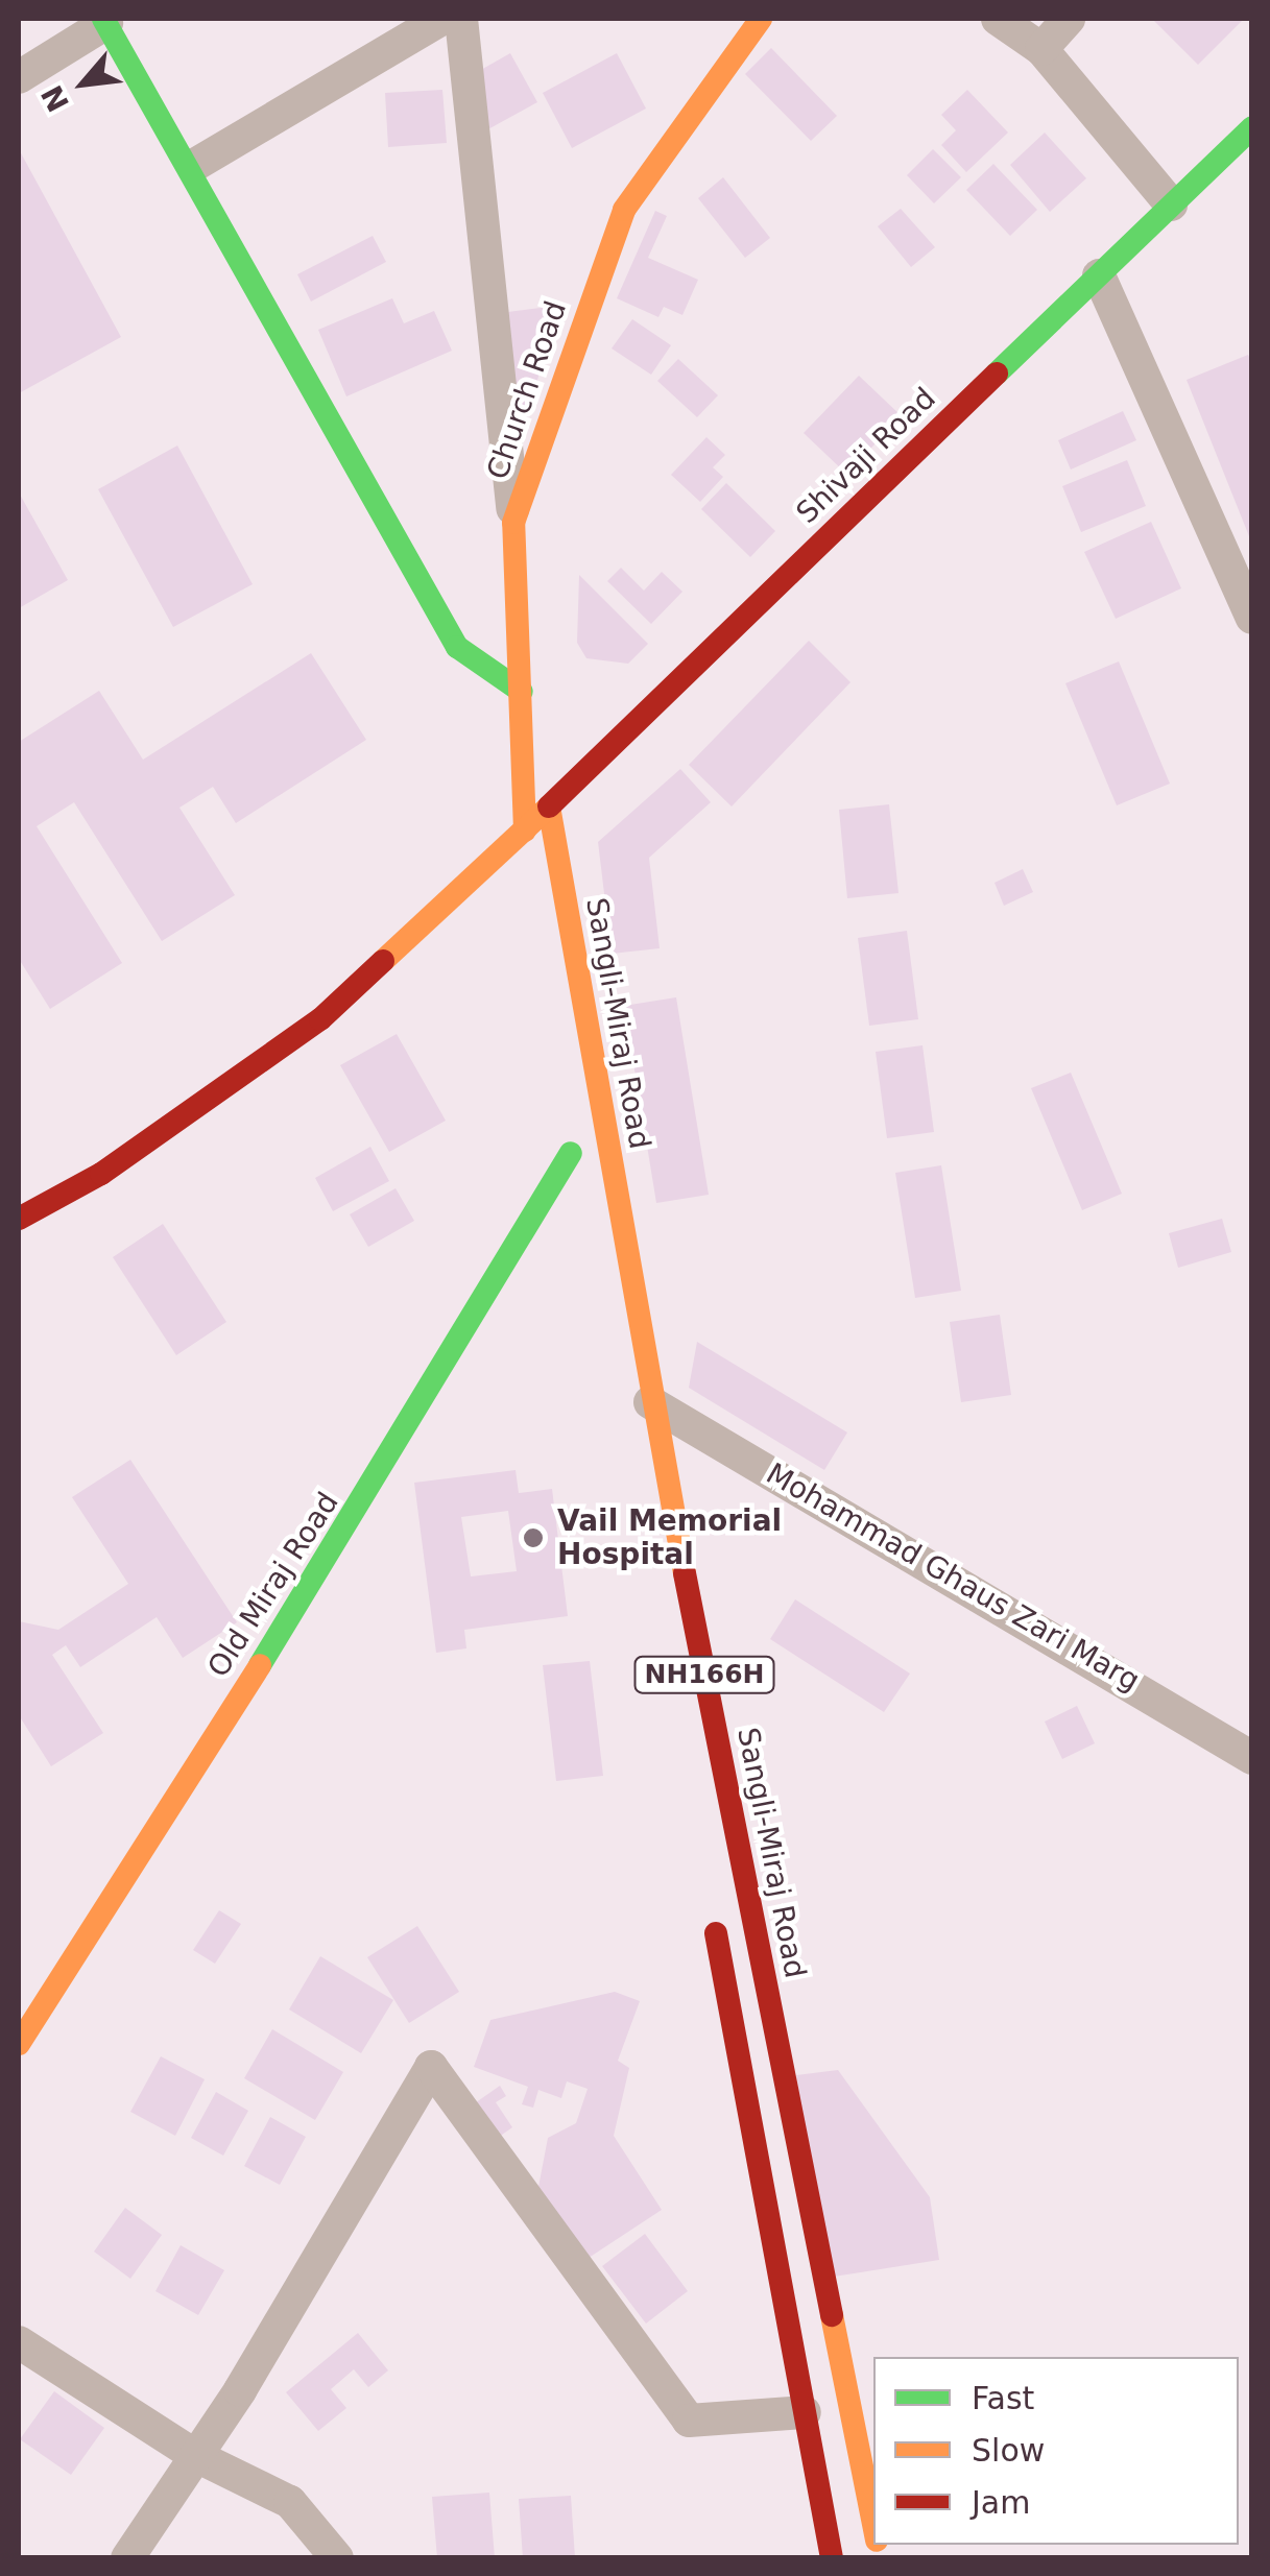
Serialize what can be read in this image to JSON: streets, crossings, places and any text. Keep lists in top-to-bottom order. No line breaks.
{"streets":{"main road":["Church Road","Shivaji Road","Sangli-Miraj Road","Old Miraj Road","NH166H"],"street":["Mohammad Ghaus Zari Marg"]},"crossings":[["Church Road","Shivaji Road"],["Shivaji Road","Sangli-Miraj Road"],["Sangli-Miraj Road","Mohammad Ghaus Zari Marg"]],"places":["Vail Memorial Hospital"],"legend":["Fast","Slow","Jam"],"north":"bottom left"}
